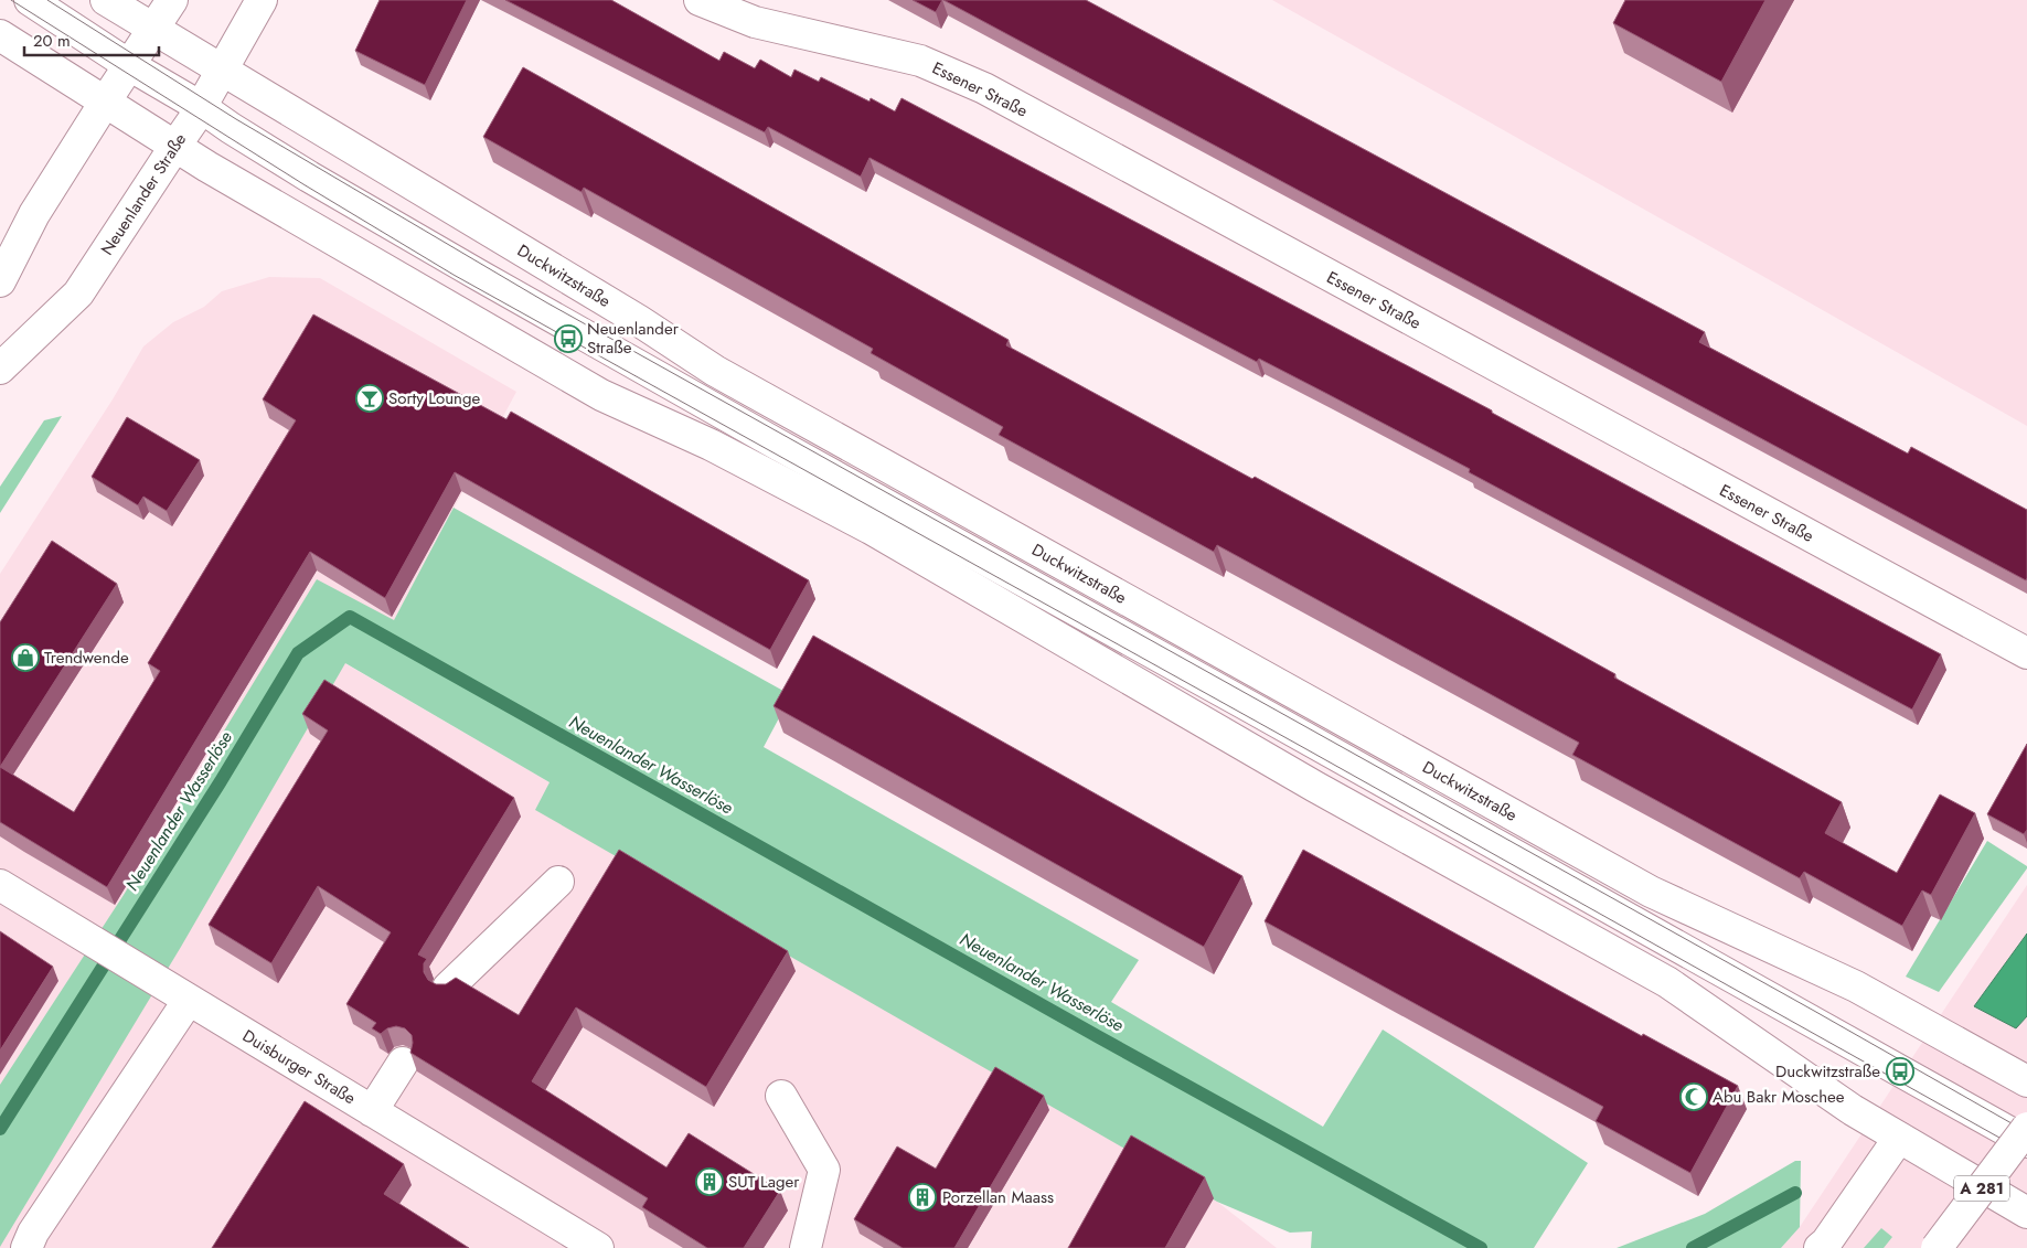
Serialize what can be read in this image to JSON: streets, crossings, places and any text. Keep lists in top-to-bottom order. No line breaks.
{"streets":{"main road":["Essener Straße","Neuenlander Straße","Duckwitzstraße","Duisburger Straße","A 281"]},"crossings":[["Neuenlander Straße","Duckwitzstraße"]],"water":["Neuenlander Wasserlöse"],"places":{"bus stop":["Neuenlander Straße","Duckwitzstraße"],"bar":["Sorty Lounge"],"shop":["Trendwende"],"mosque":["Abu Bakr Moschee"],"building":["SUT Lager","Porzellan Maass"]},"scale_bar":"20 m"}
